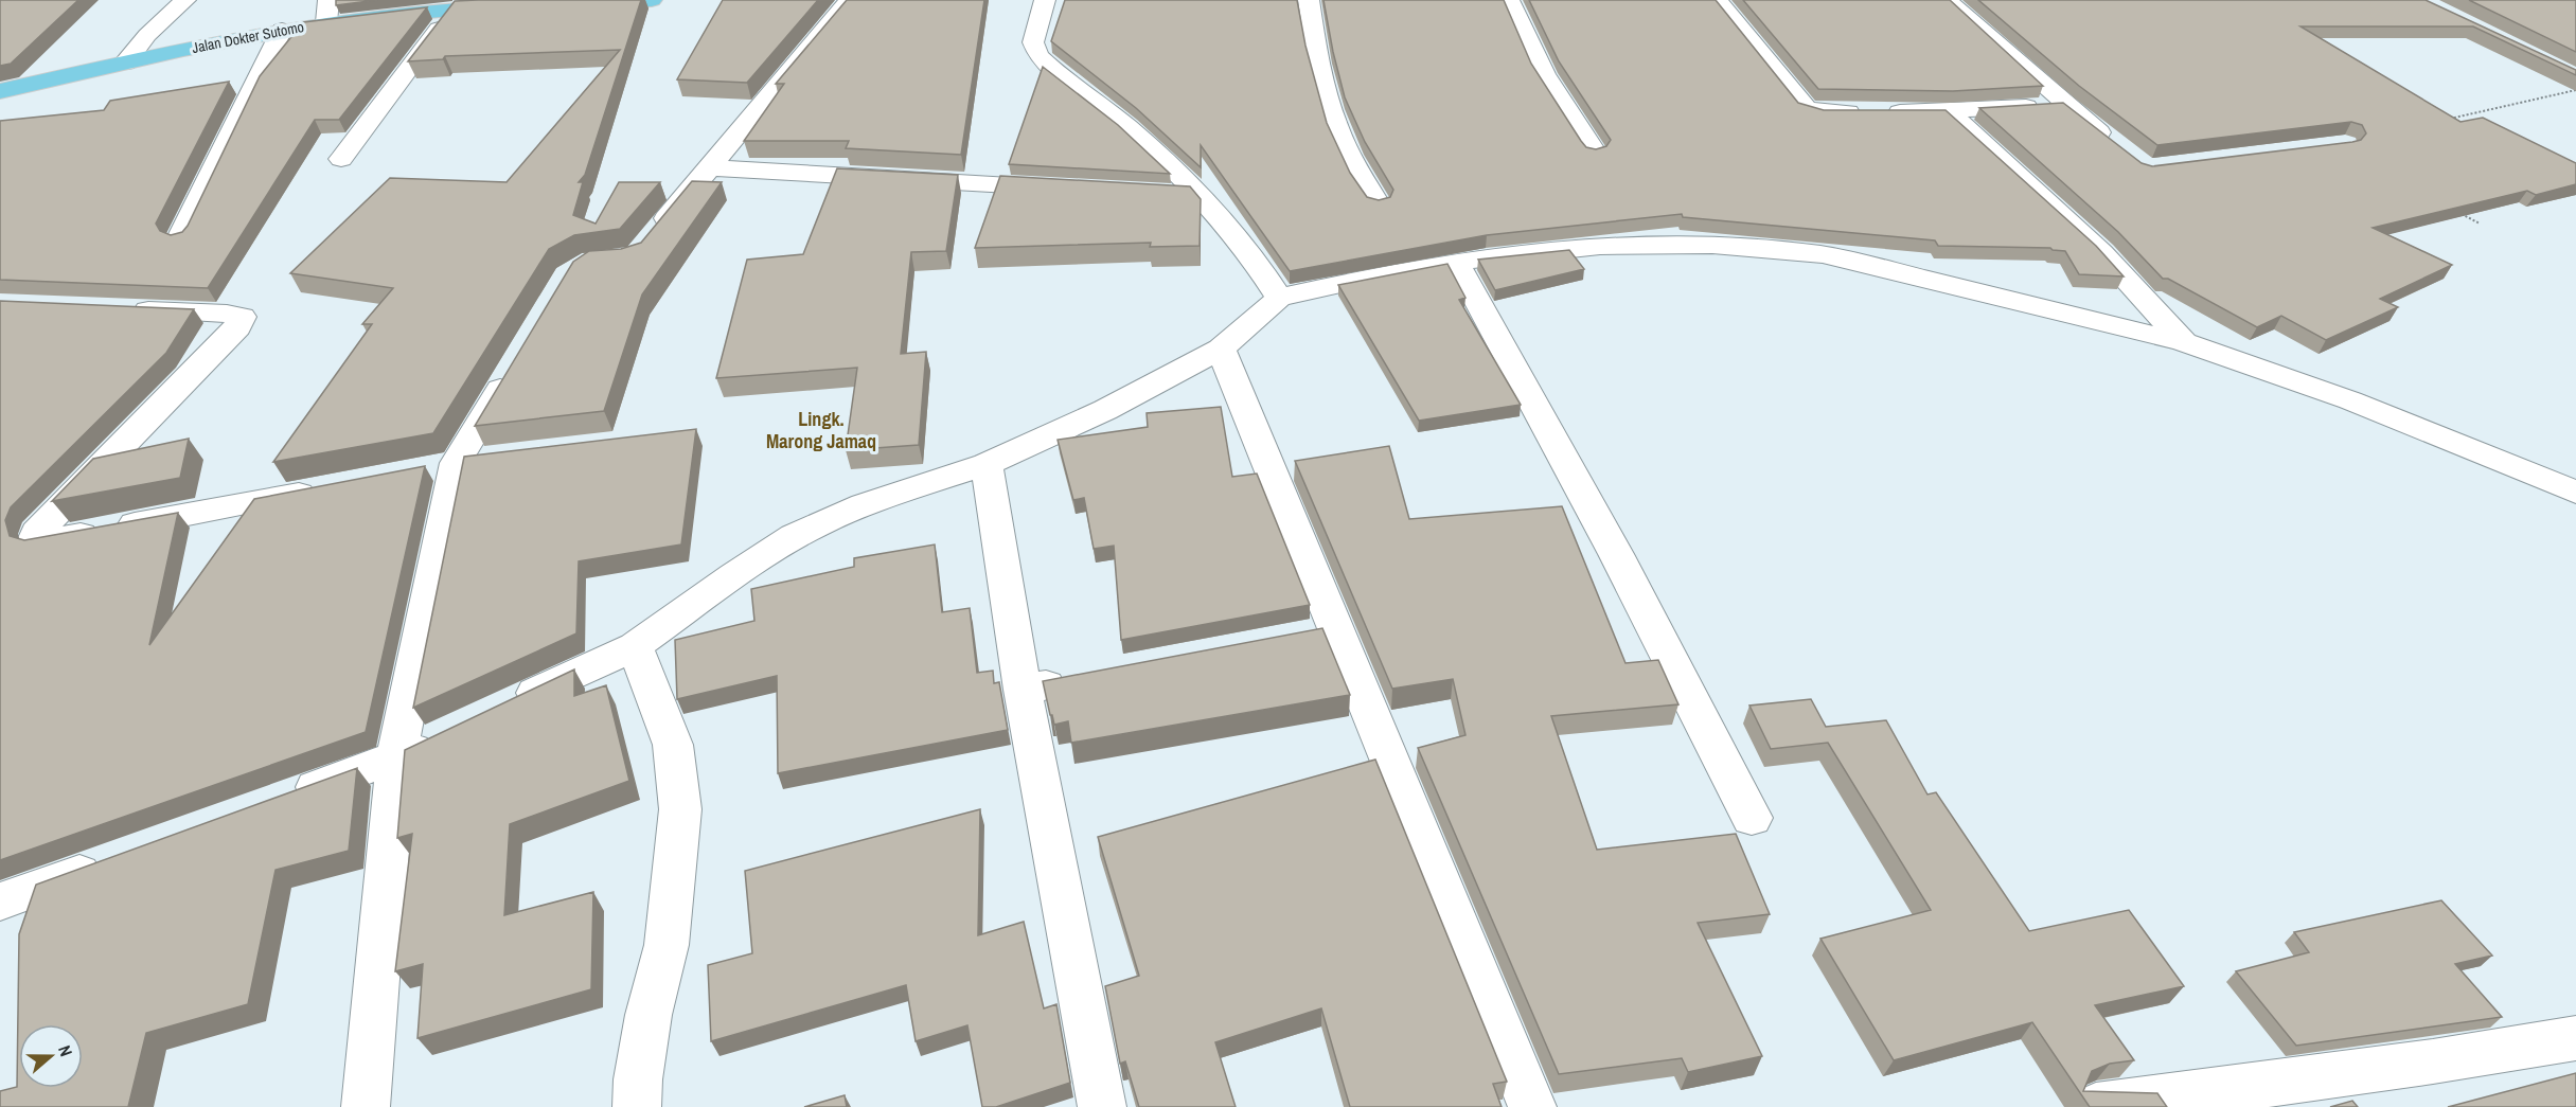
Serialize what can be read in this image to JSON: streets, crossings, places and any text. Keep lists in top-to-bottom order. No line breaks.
{"streets":{"main road":["Jalan Dokter Sutomo"]},"districts":["Lingk. Marong Jamaq"],"north":"right"}
